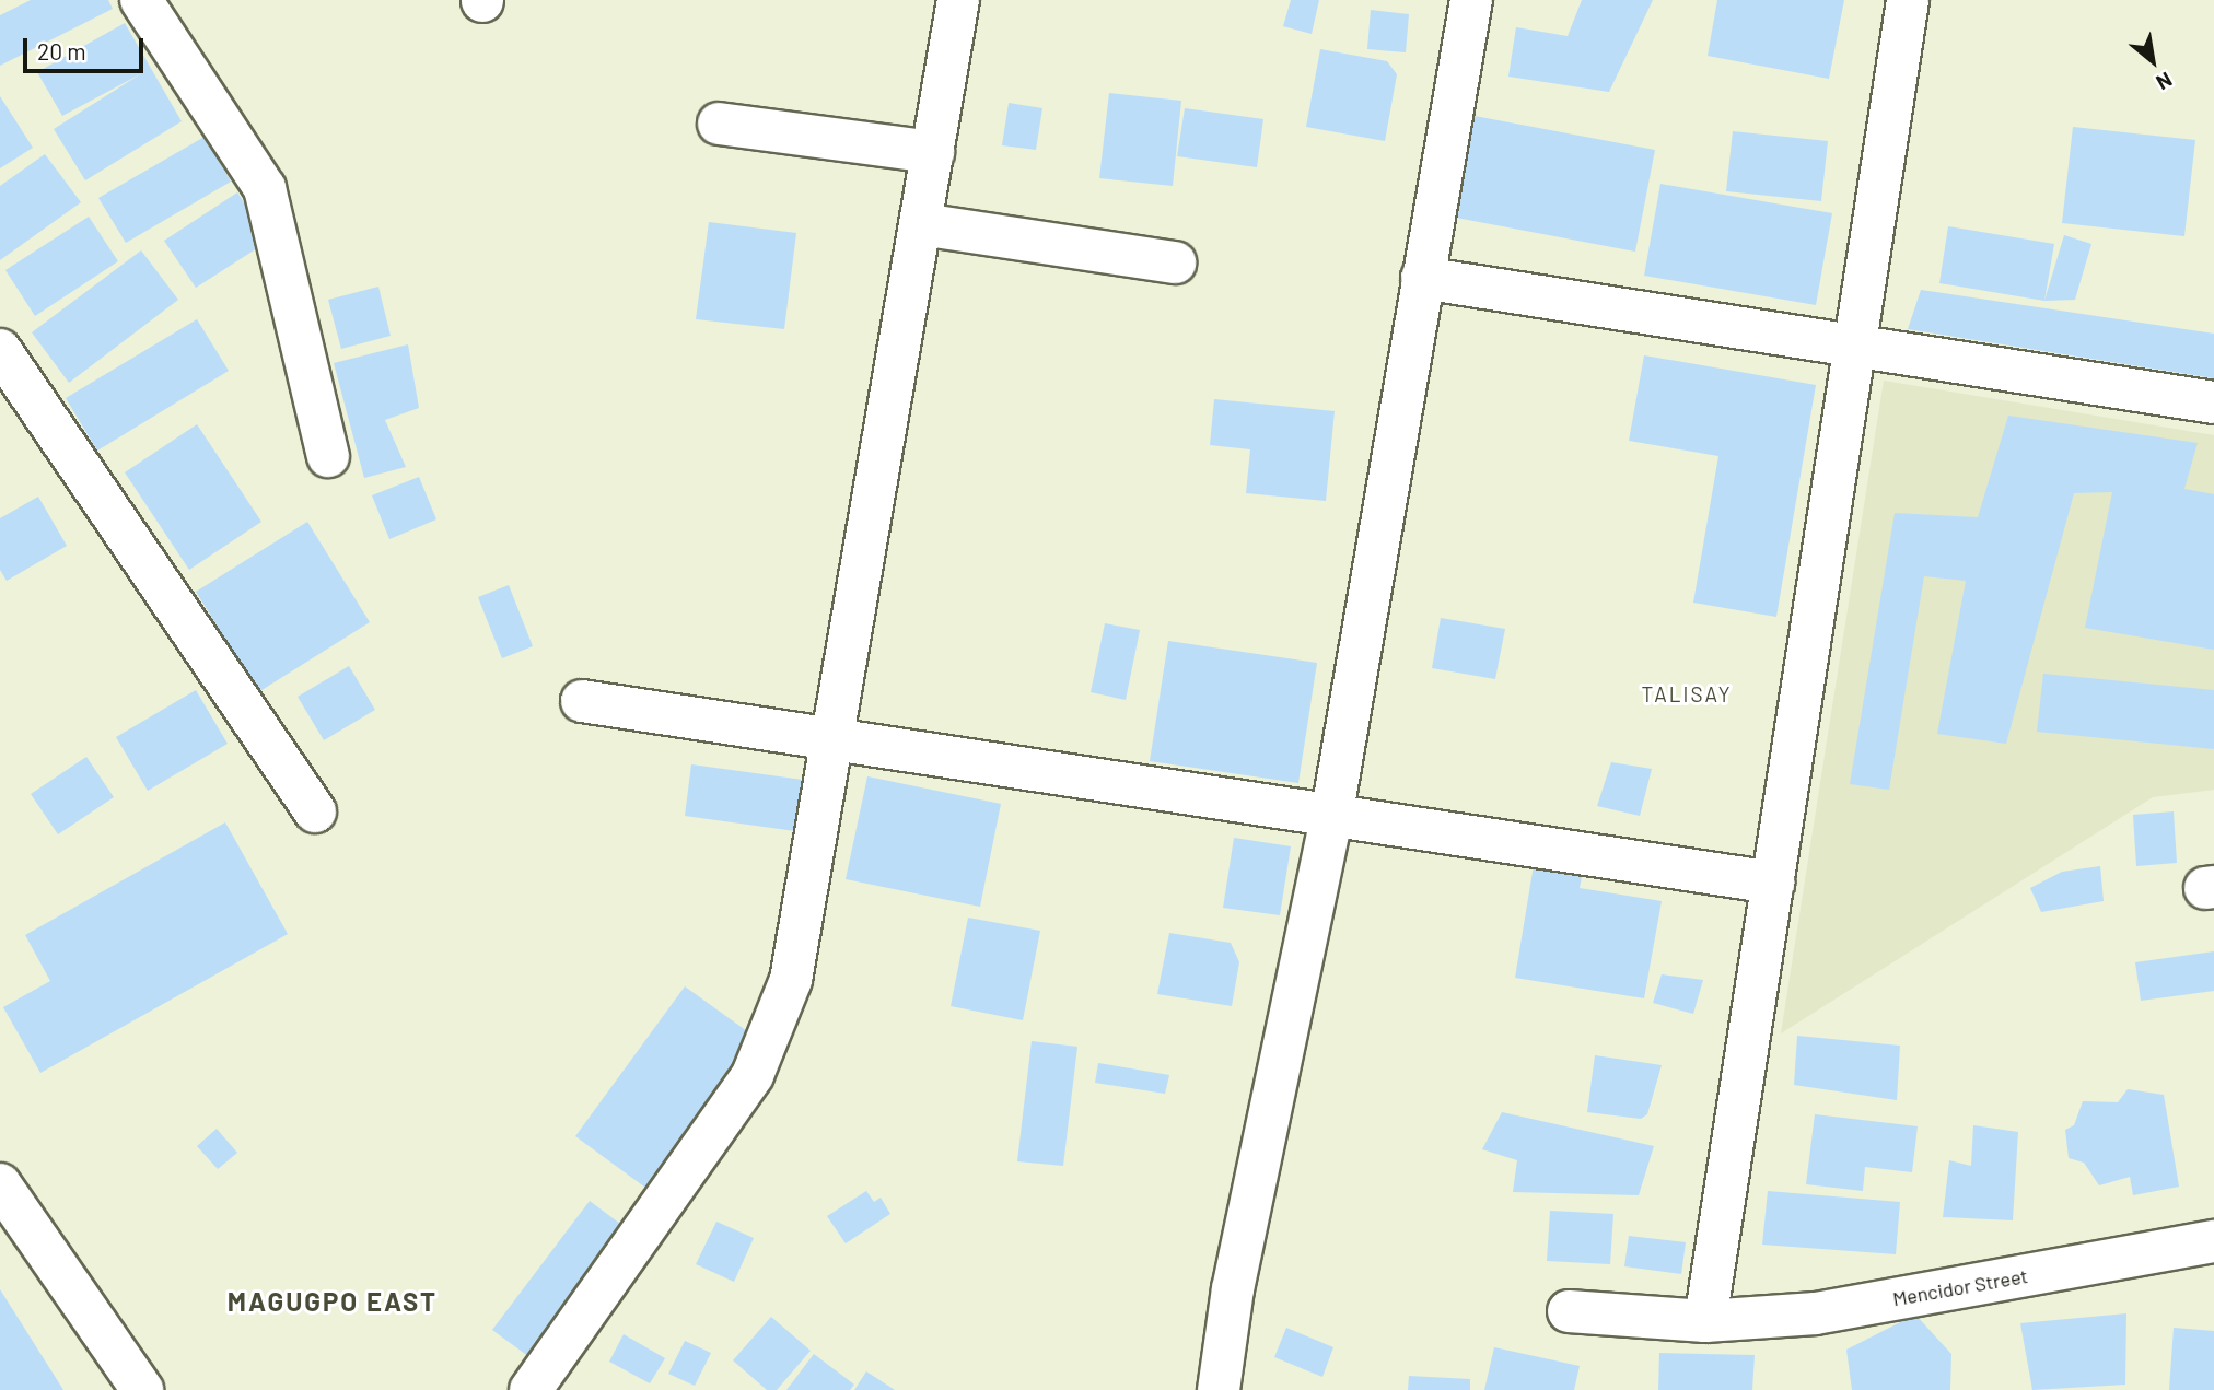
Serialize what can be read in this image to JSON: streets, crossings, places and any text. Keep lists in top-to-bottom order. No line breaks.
{"streets":{"street":["Mencidor Street"]},"districts":["TALISAY","MAGUGPO EAST"],"scale_bar":"20 m","north":"bottom right"}
